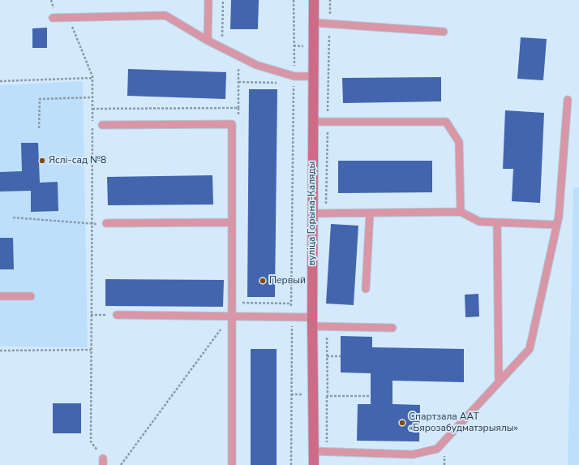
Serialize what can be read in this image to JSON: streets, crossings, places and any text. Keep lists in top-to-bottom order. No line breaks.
{"streets":{"street":["вуліца Горына-Каляды"]},"places":["Яслі-сад №8","Первый","Спартзала ААТ «Бярозабудматэрыялы»"]}
